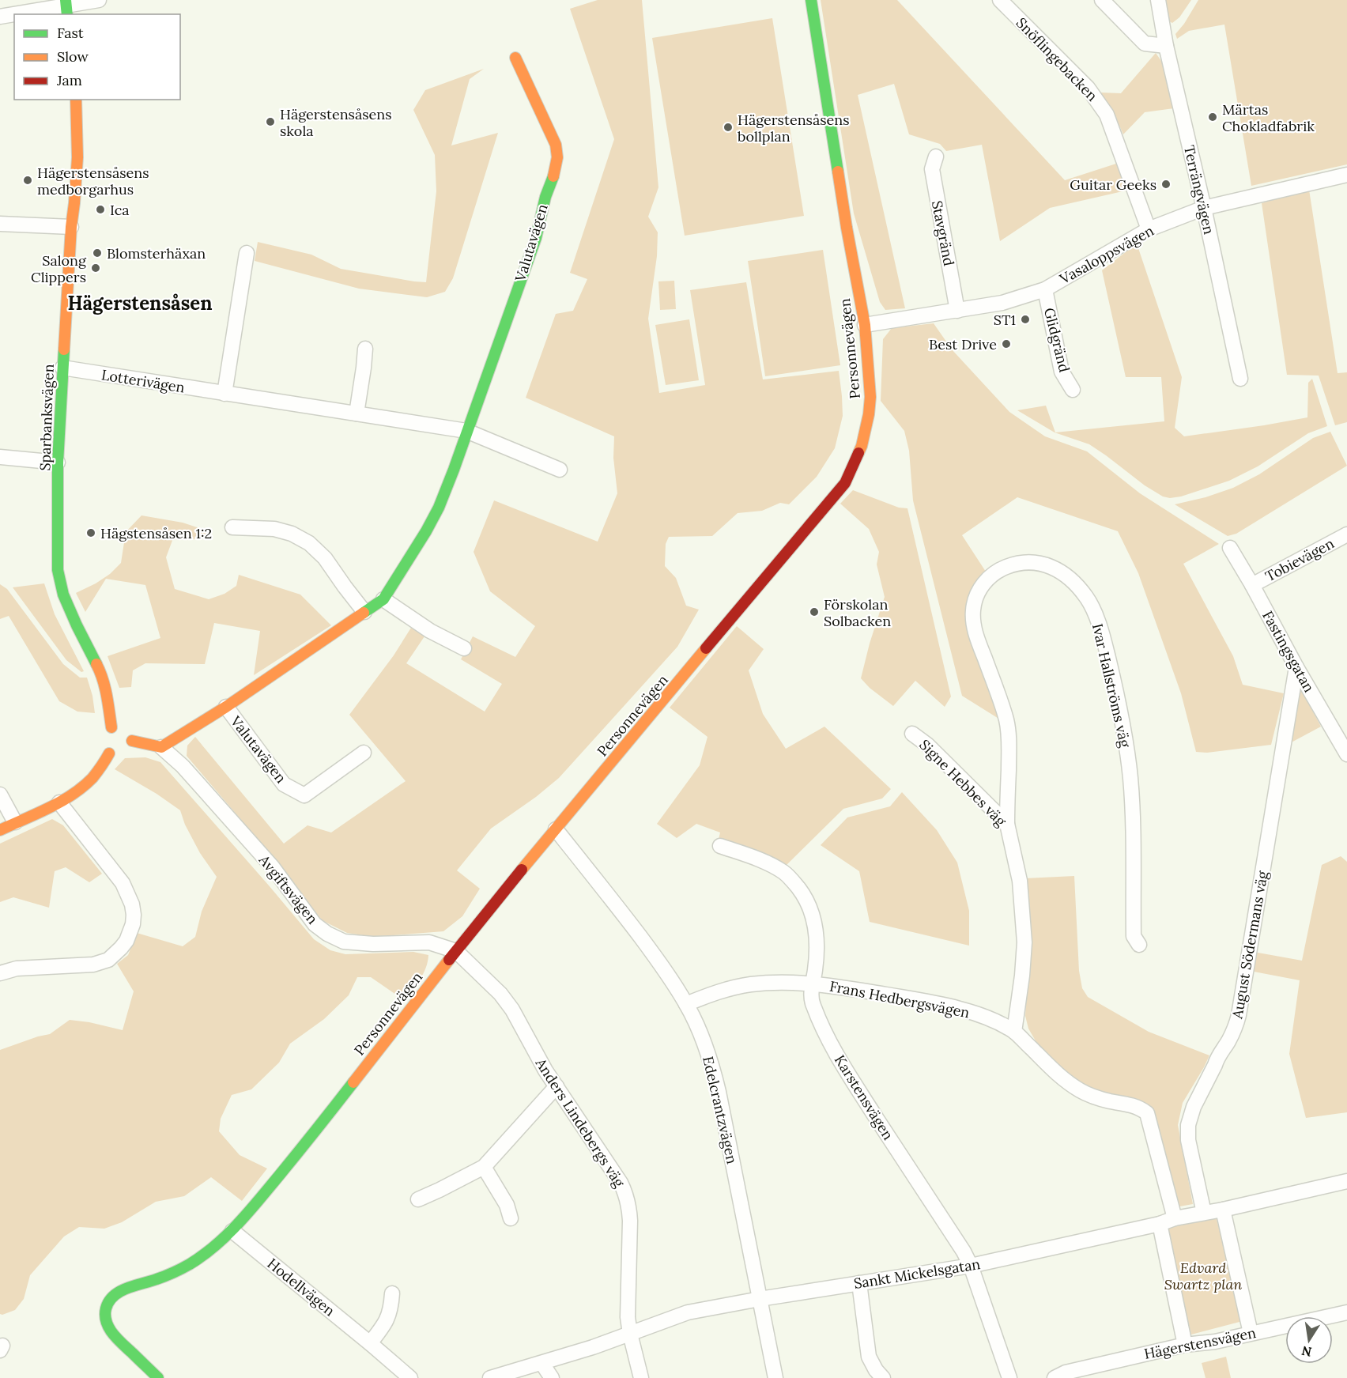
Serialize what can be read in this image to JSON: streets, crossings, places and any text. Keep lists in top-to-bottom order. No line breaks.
{"streets":{"street":["Snöflingebacken","Terrängvägen","Stavgränd","Valutavägen","Vasaloppsvägen","Glidgränd","Personnevägen","Lotterivägen","Sparbanksvägen","Tobievägen","Fastingsgatan","Ivar Hallströms väg","Signe Hebbes väg","Avgiftsvägen","August Södermans väg","Frans Hedbergsvägen","Karstensvägen","Edelcrantzvägen","Anders Lindebergs väg","Sankt Mickelsgatan","Hodellvägen","Hägerstensvägen"]},"crossings":[["Snöflingebacken","Vasaloppsvägen"],["Terrängvägen","Vasaloppsvägen"],["Stavgränd","Vasaloppsvägen"],["Valutavägen","Lotterivägen"],["Valutavägen","Sparbanksvägen"],["Valutavägen","Avgiftsvägen"],["Vasaloppsvägen","Glidgränd"],["Vasaloppsvägen","Personnevägen"],["Personnevägen","Avgiftsvägen"],["Personnevägen","Edelcrantzvägen"],["Personnevägen","Anders Lindebergs väg"],["Personnevägen","Hodellvägen"],["Lotterivägen","Sparbanksvägen"],["Sparbanksvägen","Avgiftsvägen"],["Tobievägen","Fastingsgatan"],["Fastingsgatan","August Södermans väg"],["Ivar Hallströms väg","Signe Hebbes väg"],["Signe Hebbes väg","Frans Hedbergsvägen"],["Avgiftsvägen","Anders Lindebergs väg"],["August Södermans väg","Sankt Mickelsgatan"],["Frans Hedbergsvägen","Karstensvägen"],["Frans Hedbergsvägen","Edelcrantzvägen"],["Frans Hedbergsvägen","Sankt Mickelsgatan"],["Karstensvägen","Sankt Mickelsgatan"],["Edelcrantzvägen","Sankt Mickelsgatan"],["Anders Lindebergs väg","Sankt Mickelsgatan"]],"districts":["Hägerstensåsen"],"parks":["Edvard Swartz plan"],"places":["Märtas Chokladfabrik","Hägerstensåsens skola","Hägerstensåsens bollplan","Hägerstensåsens medborgarhus","Guitar Geeks","Ica","Blomsterhäxan","Salong Clippers","ST1","Best Drive","Hägstensåsen 1:2","Förskolan Solbacken"],"legend":["Fast","Slow","Jam"],"north":"bottom"}
